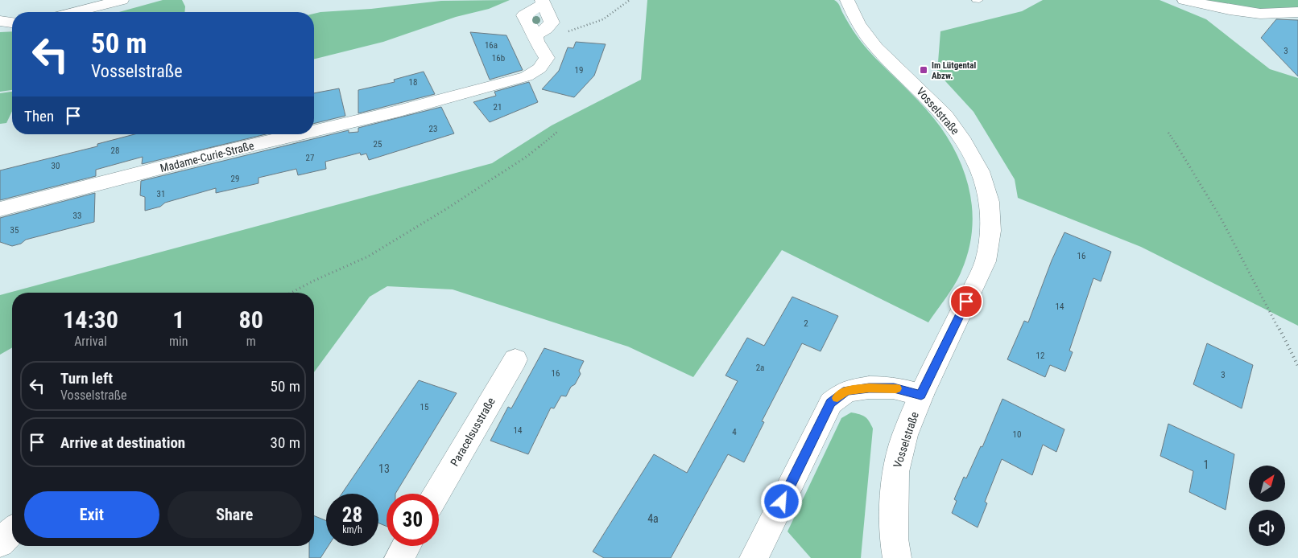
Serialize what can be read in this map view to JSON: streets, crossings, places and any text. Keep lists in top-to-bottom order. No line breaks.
{"streets":{"street":["Vosselstraße","Madame-Curie-Straße","Paracelsusstraße"]},"places":{"transit":["Im Lütgental Abzw."]},"house_numbers":["16a","3","16b","19","18","21","23","25","28","27","30","29","31","33","35","16","14","2","12","2a","16","3","15","14","4","10","1","13","4a"],"north":"top right","page":{"turn":["50 m","Vosselstraße"],"then":"Then","eta":["14:30","Arrival","1","min","80","m"],"list":[{"name":"Turn left","note":"Vosselstraße","value":"50 m"},{"name":"Arrive at destination","value":"30 m"}],"buttons":["Exit","Share"],"speed":"28 km/h","limit":"30"}}
